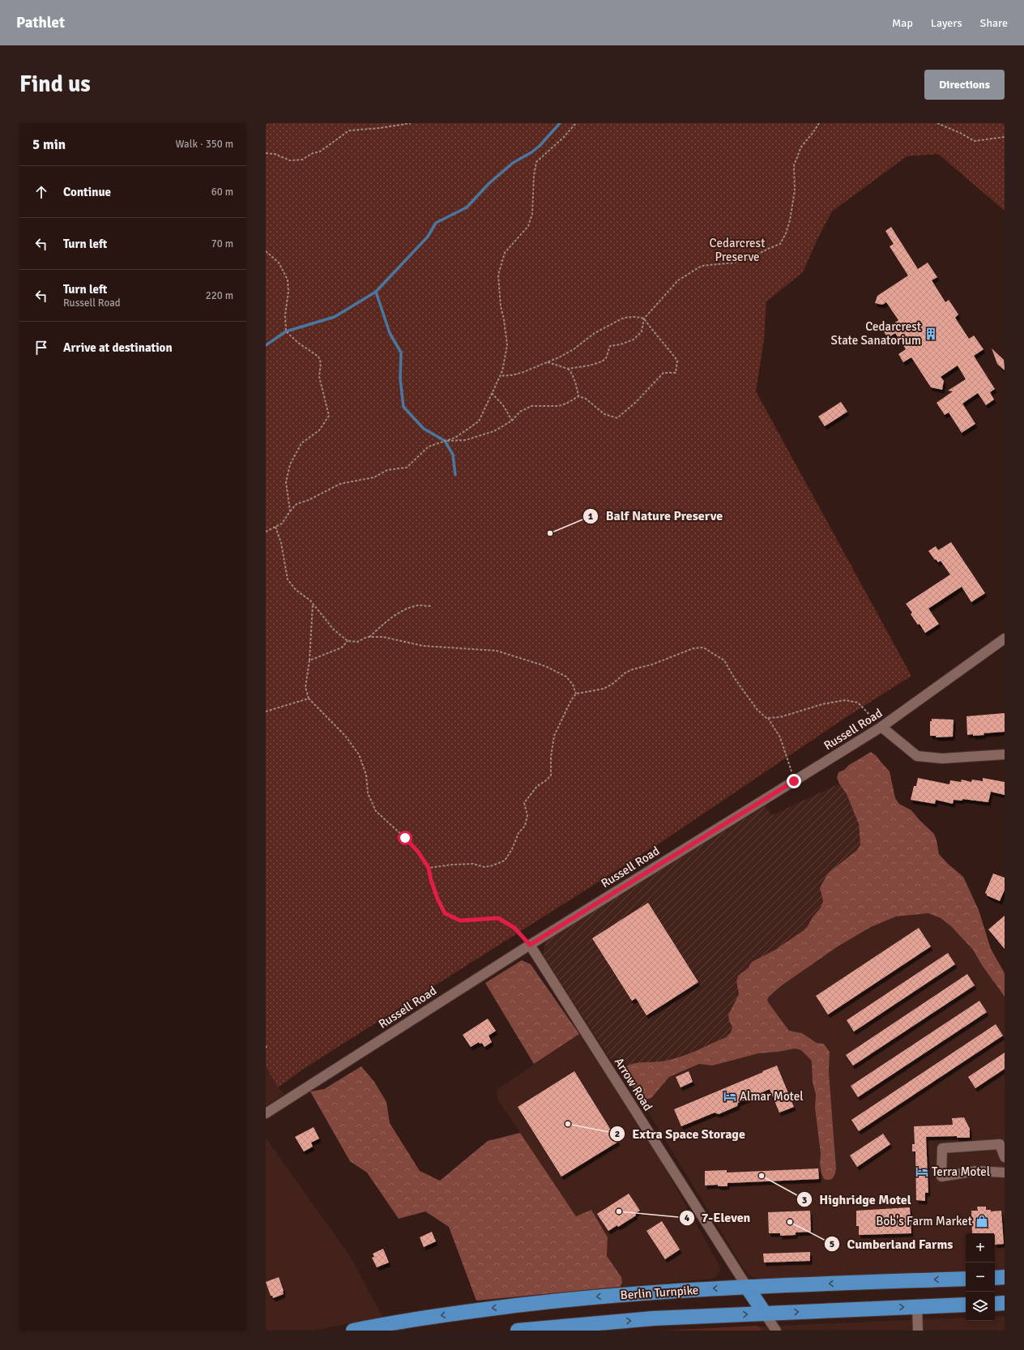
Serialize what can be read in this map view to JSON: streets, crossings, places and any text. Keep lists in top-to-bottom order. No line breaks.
{"streets":{"highway":["Berlin Turnpike"],"street":["Russell Road","Arrow Road"]},"crossings":[["Russell Road","Arrow Road"],["Arrow Road","Berlin Turnpike"]],"parks":["Cedarcrest Preserve"],"places":{"building":["Cedarcrest State Sanatorium"],"other":["Balf Nature Preserve","Extra Space Storage","Highridge Motel","7-Eleven","Cumberland Farms"],"hotel":["Almar Motel","Terra Motel"],"shop":["Bob's Farm Market"]},"page":{"header":"Pathlet","nav":["Map","Layers","Share"],"buttons":"Directions","title":"Find us","heading":["5 min","Walk · 350 m"],"list":[["Continue","60 m"],["Turn left","70 m"],["Turn left","Russell Road","220 m"],"Arrive at destination"],"map_buttons":["+","−"]}}
